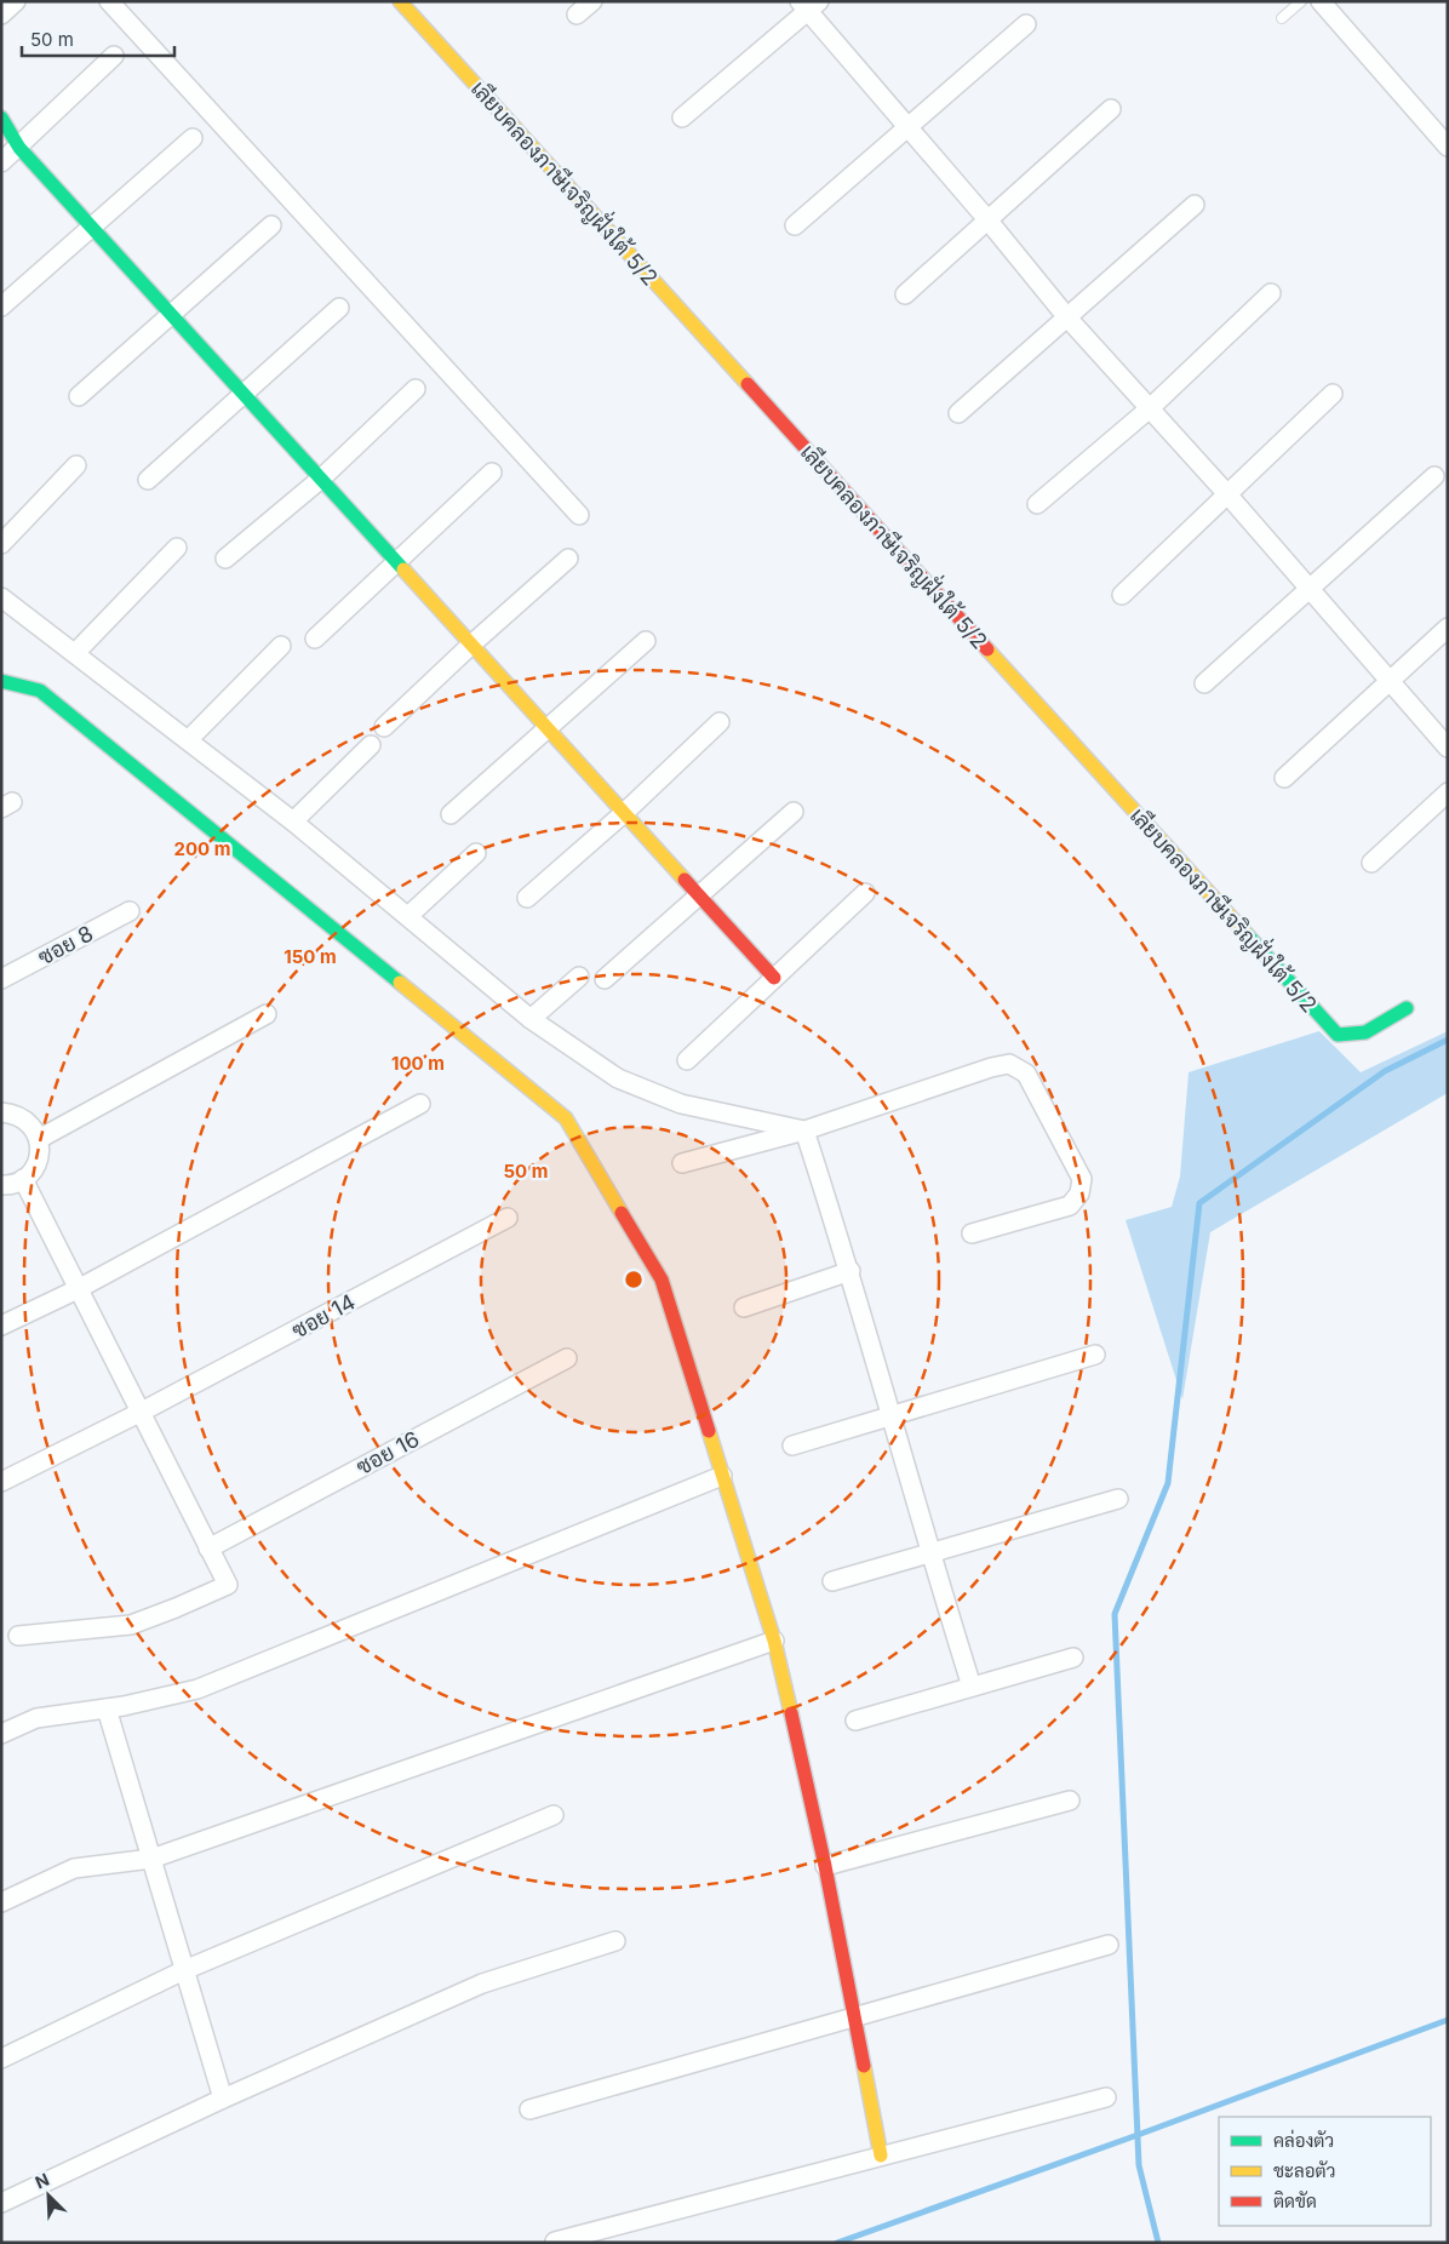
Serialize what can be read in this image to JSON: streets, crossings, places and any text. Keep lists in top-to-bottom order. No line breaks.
{"streets":{"street":["เลียบคลองภาษีเจริญฝั่งใต้ 5/2","ซอย 8","ซอย 14","ซอย 16"]},"legend":["คล่องตัว","ชะลอตัว","ติดขัด"],"scale_bar":"50 m","north":"top left","rings":["200 m","150 m","100 m","50 m"]}
